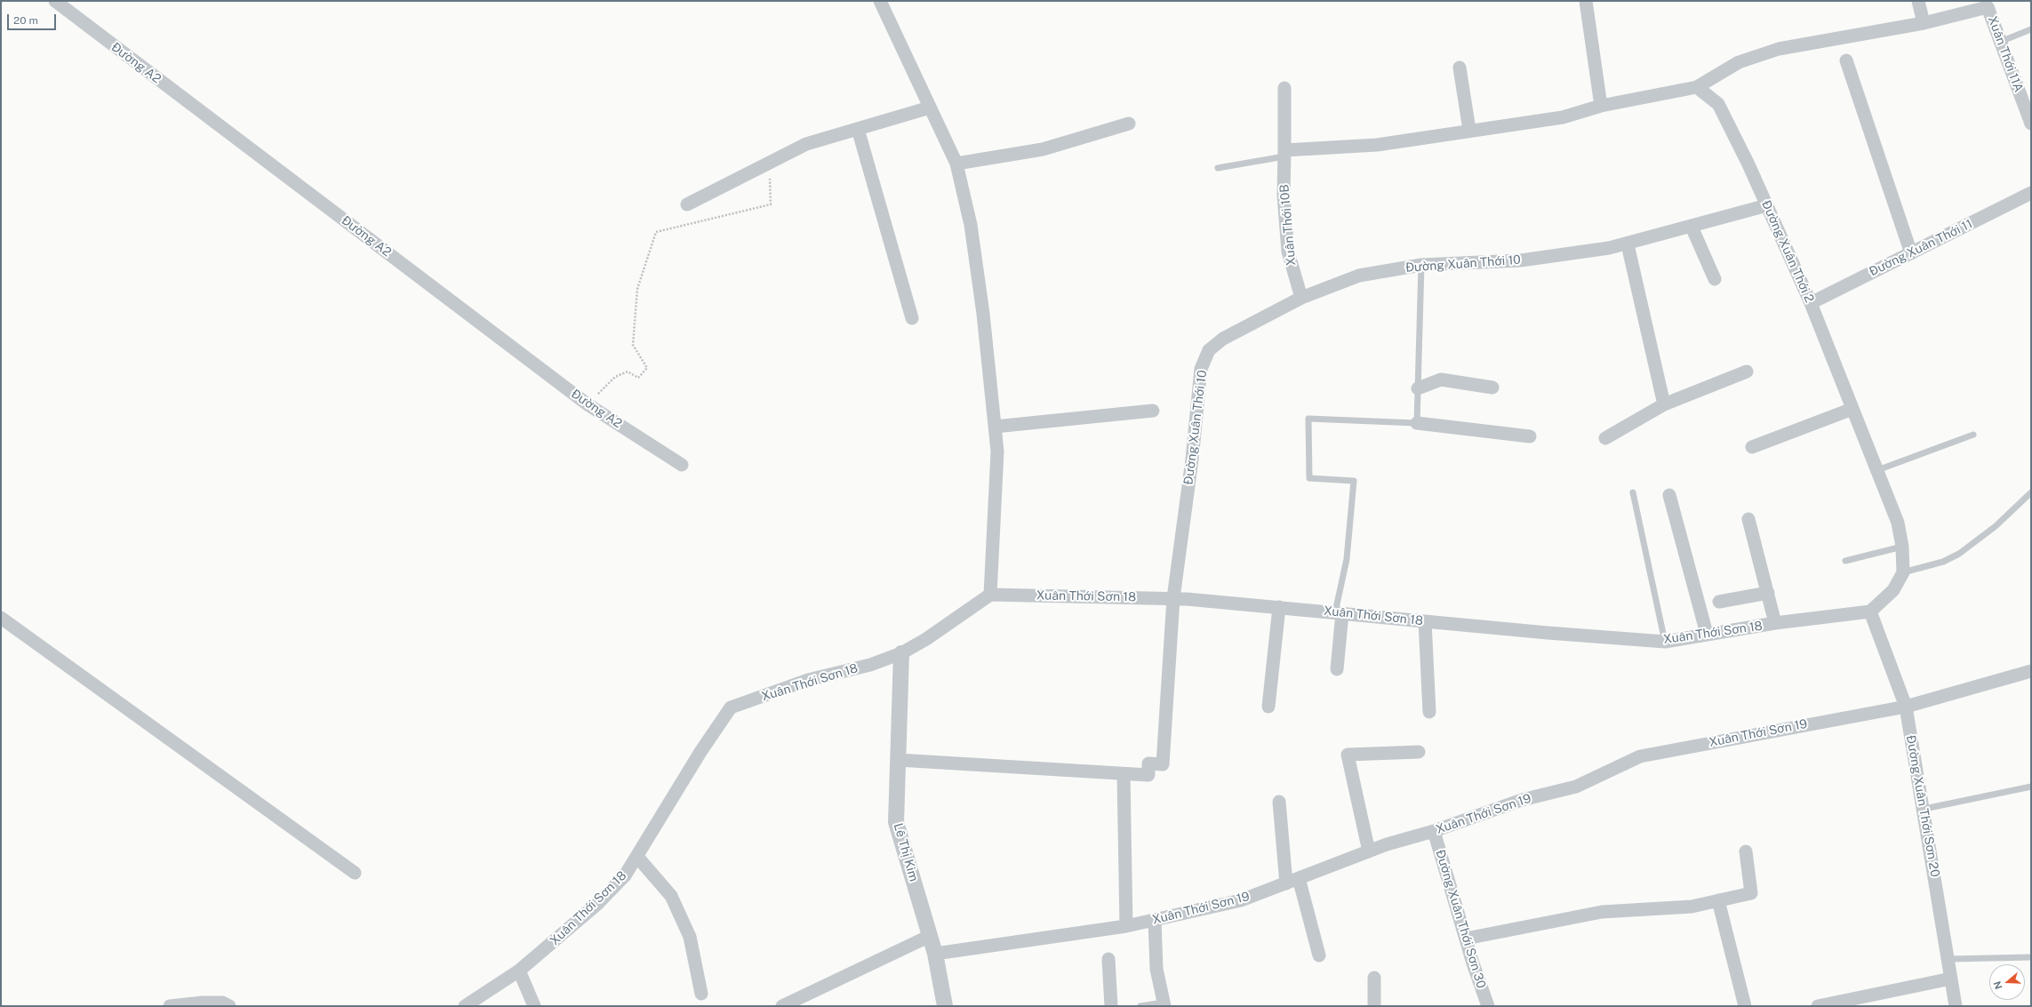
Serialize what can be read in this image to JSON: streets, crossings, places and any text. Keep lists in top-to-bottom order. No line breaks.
{"streets":{"street":["Xuân Thới 11A","Đường A2","Xuân Thới 10B","Đường Xuân Thới 11","Đường Xuân Thới 2","Đường Xuân Thới 10","Xuân Thới Sơn 18","Xuân Thới Sơn 19","Đường Xuân Thới Sơn 20","Lê Thị Kim","Đường Xuân Thới Sơn 30"]},"crossings":[["Xuân Thới 11A","Đường Xuân Thới 2"],["Xuân Thới 10B","Đường Xuân Thới 10"],["Đường Xuân Thới 11","Đường Xuân Thới 2"],["Đường Xuân Thới 2","Đường Xuân Thới 10"],["Đường Xuân Thới 10","Xuân Thới Sơn 18"],["Xuân Thới Sơn 18","Đường Xuân Thới Sơn 20"],["Xuân Thới Sơn 18","Lê Thị Kim"],["Xuân Thới Sơn 19","Đường Xuân Thới Sơn 20"],["Xuân Thới Sơn 19","Lê Thị Kim"],["Xuân Thới Sơn 19","Đường Xuân Thới Sơn 30"]],"scale_bar":"20 m","north":"left"}
